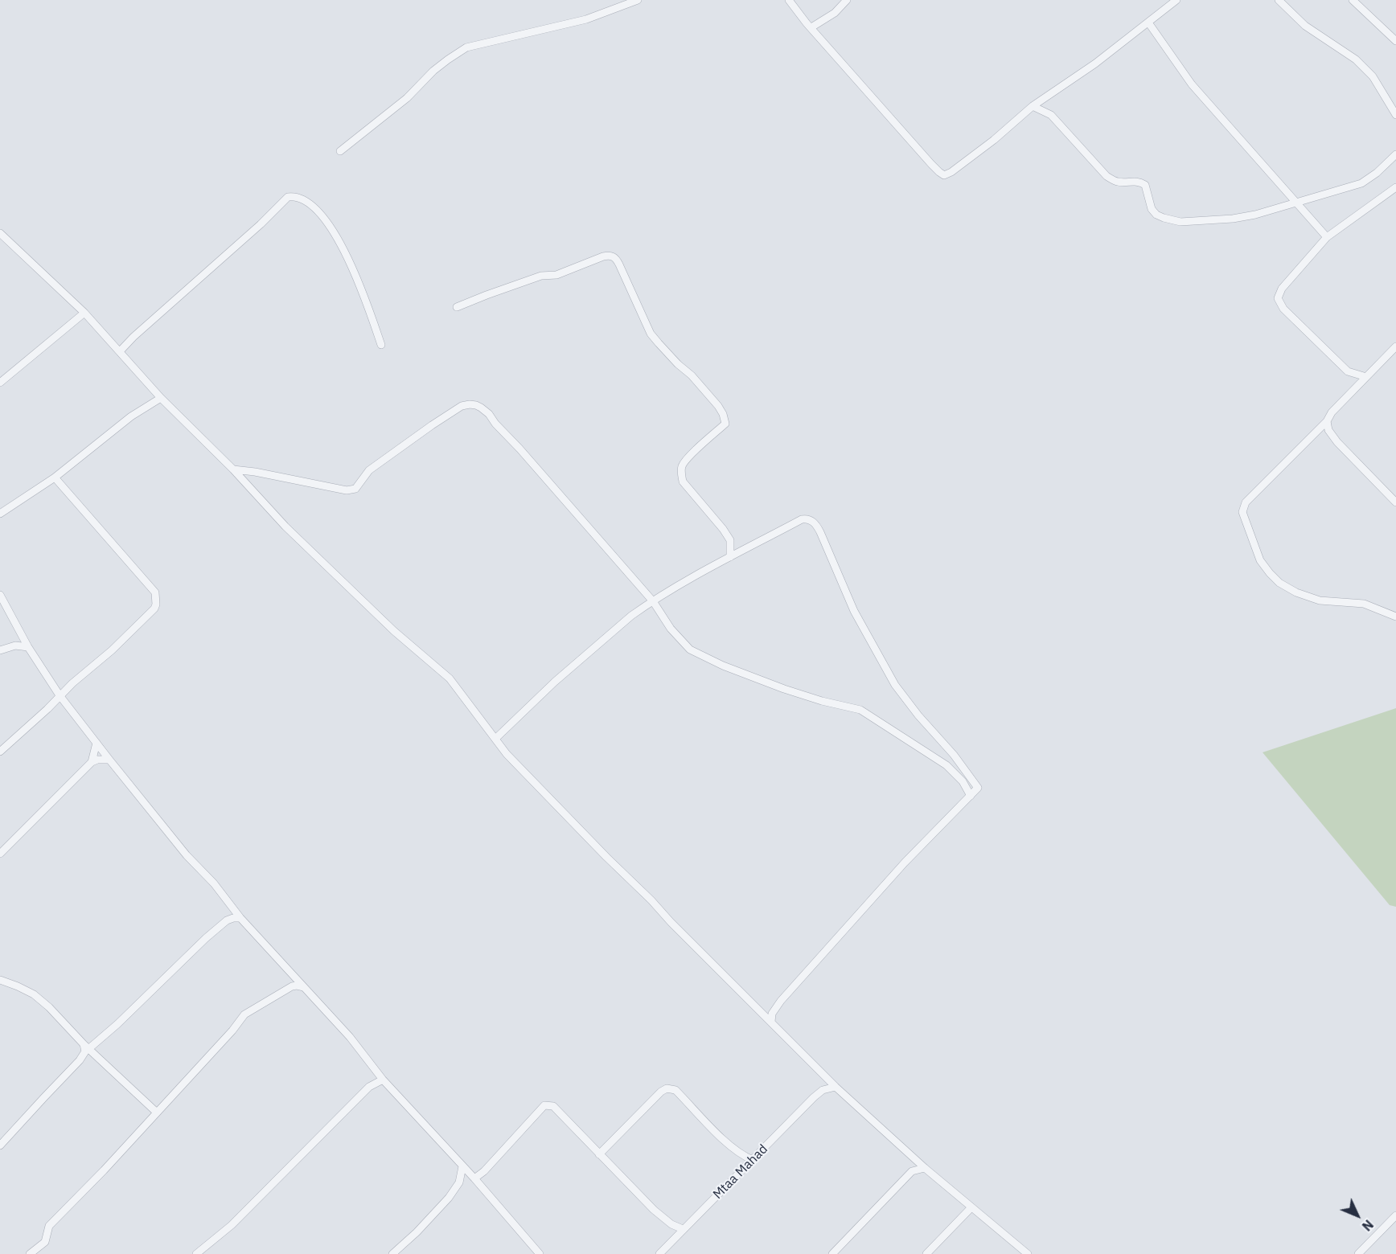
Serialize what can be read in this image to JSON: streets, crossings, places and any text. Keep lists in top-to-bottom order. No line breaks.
{"streets":{"street":["Mtaa Mahad"]},"north":"bottom right"}
